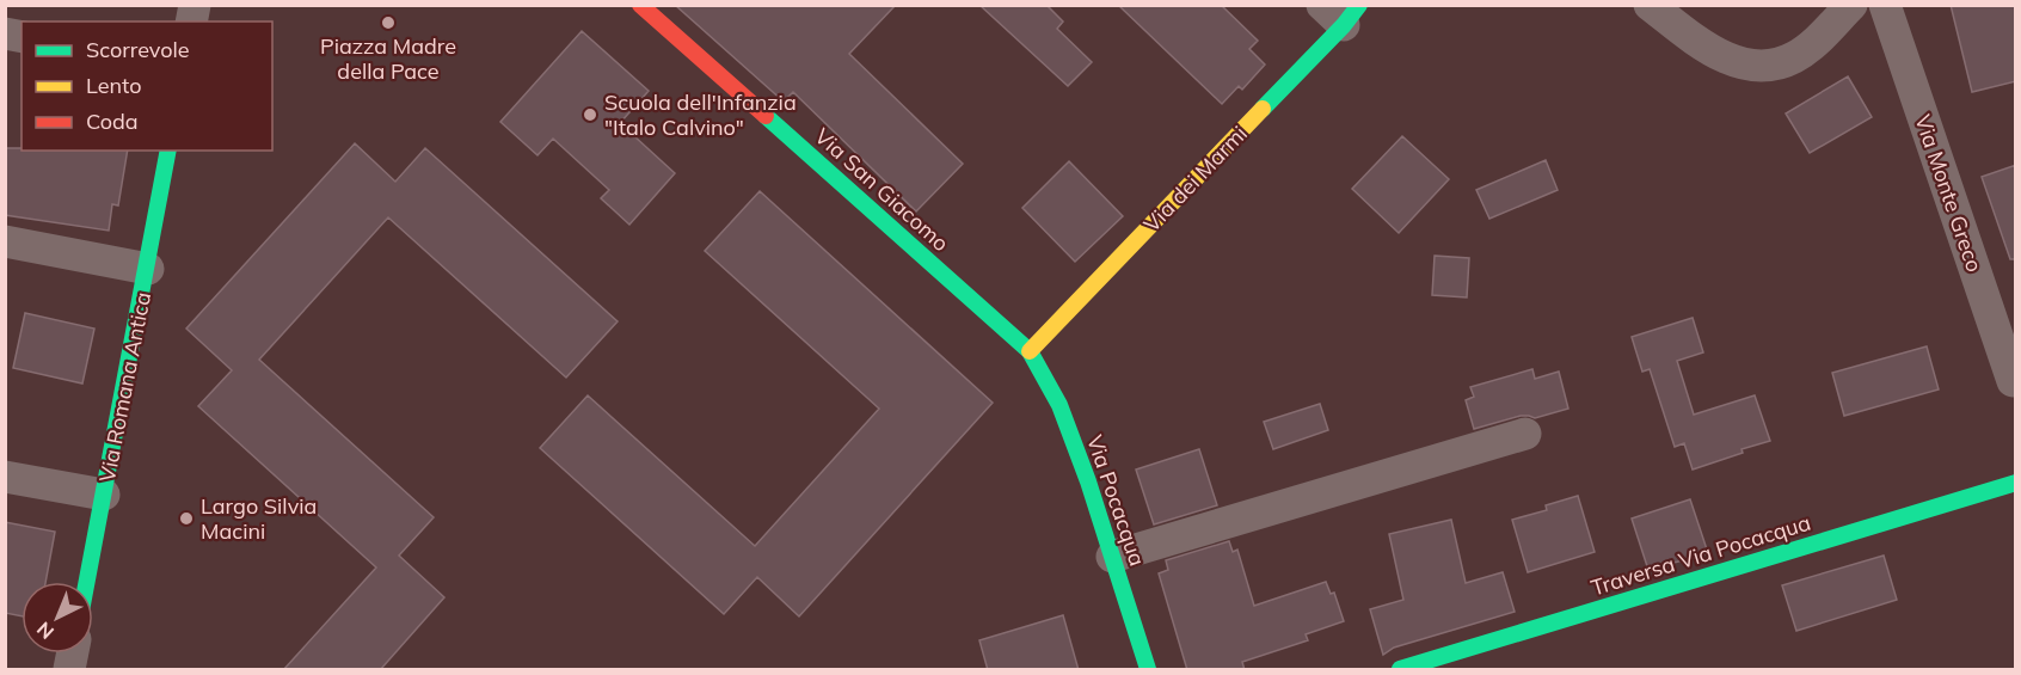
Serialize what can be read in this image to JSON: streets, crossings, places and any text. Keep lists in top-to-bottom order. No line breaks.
{"streets":{"street":["Via dei Marmi","Via San Giacomo","Via Monte Greco","Via Romana Antica","Via Pocacqua","Traversa Via Pocacqua"]},"crossings":[["Via dei Marmi","Via San Giacomo"],["Via dei Marmi","Via Pocacqua"],["Via San Giacomo","Via Pocacqua"]],"places":["Piazza Madre della Pace","Scuola dell'Infanzia \"Italo Calvino\"","Largo Silvia Macini"],"legend":["Scorrevole","Lento","Coda"],"north":"bottom left"}
